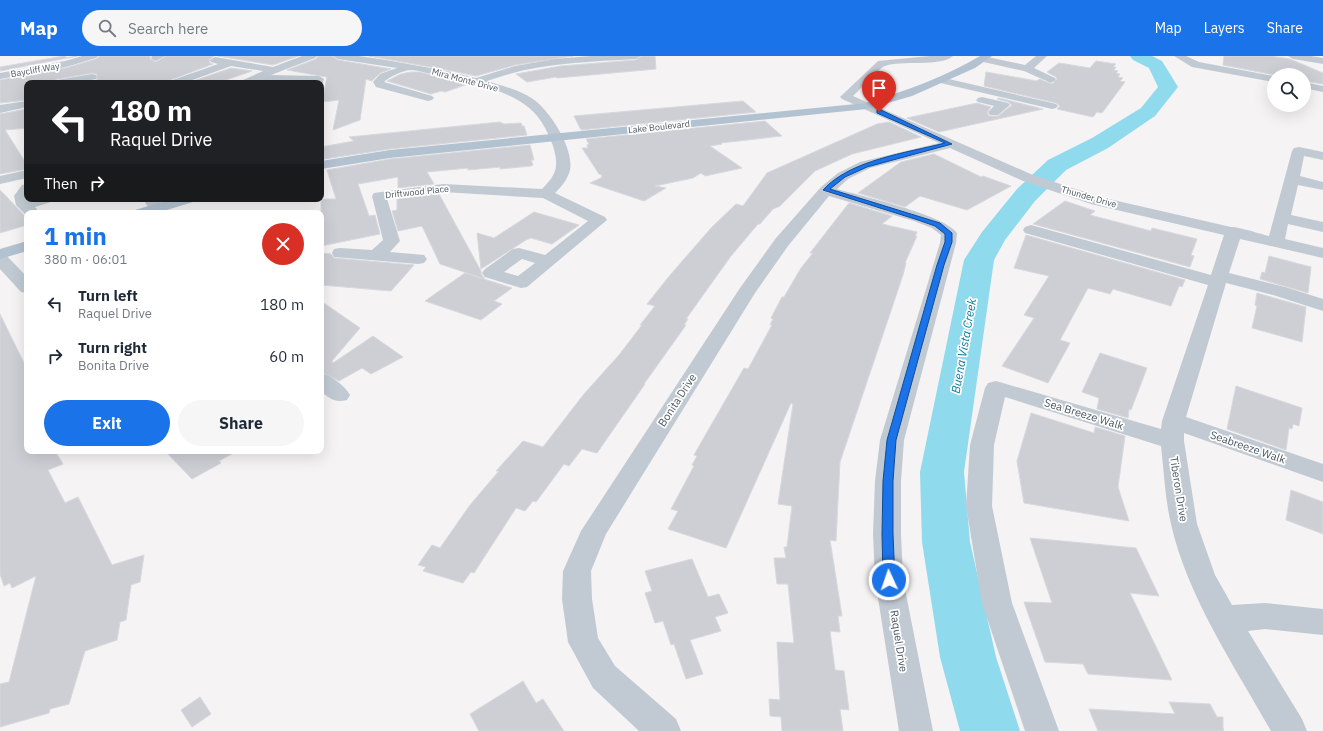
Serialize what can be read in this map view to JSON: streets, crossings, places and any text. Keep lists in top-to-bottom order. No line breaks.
{"streets":{"main road":["Lake Boulevard"],"street":["Baycliff Way","Mira Monte Drive","Driftwood Place","Thunder Drive","Bonita Drive","Sea Breeze Walk","Seabreeze Walk","Tiberon Drive","Raquel Drive"]},"crossings":[["Mira Monte Drive","Lake Boulevard"],["Mira Monte Drive","Driftwood Place"],["Lake Boulevard","Thunder Drive"],["Thunder Drive","Bonita Drive"],["Thunder Drive","Tiberon Drive"],["Bonita Drive","Raquel Drive"],["Sea Breeze Walk","Seabreeze Walk"],["Sea Breeze Walk","Tiberon Drive"],["Seabreeze Walk","Tiberon Drive"]],"water":["Buena Vista Creek"],"page":{"header":"Map","search":"Search here","nav":["Map","Layers","Share"],"turn":["180 m","Raquel Drive"],"then":"Then","heading":["1 min","380 m · 06:01"],"list":[{"name":"Turn left","note":"Raquel Drive","value":"180 m"},{"name":"Turn right","note":"Bonita Drive","value":"60 m"}],"buttons":["Exit","Share"]}}
